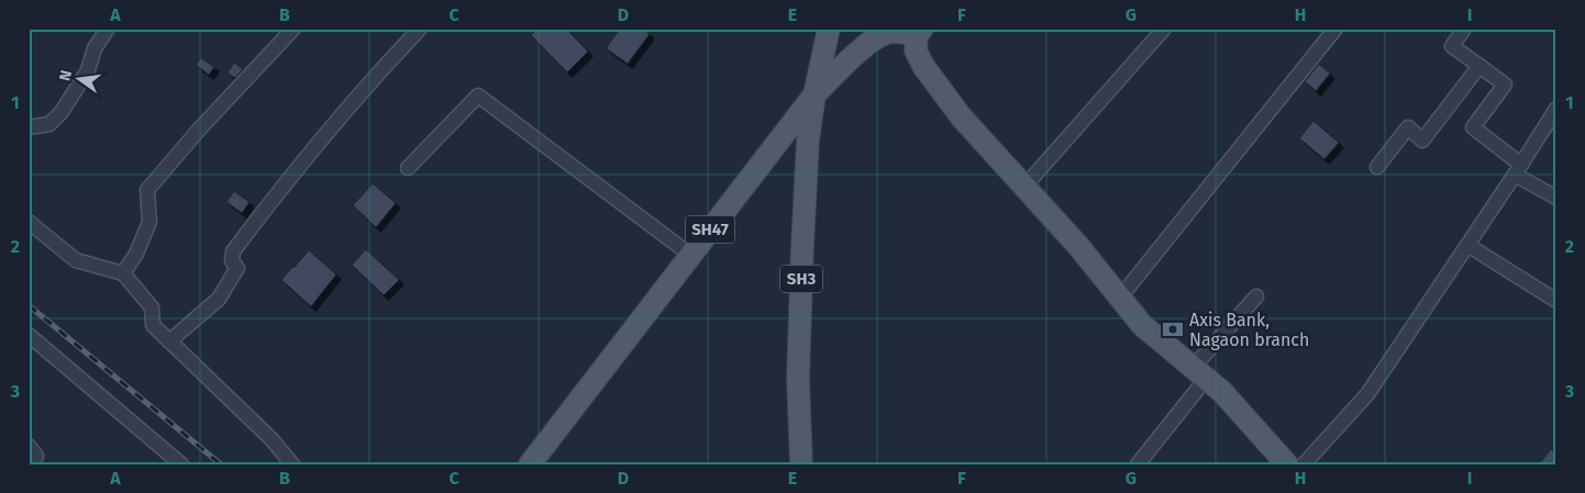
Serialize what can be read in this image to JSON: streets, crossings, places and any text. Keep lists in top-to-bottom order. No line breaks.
{"streets":{"main road":["SH47","SH3"]},"crossings":[["SH47","SH3"]],"places":{"bank":["Axis Bank, Nagaon branch"]},"north":"left","grid":{"columns":["A","B","C","D","E","F","G","H","I"],"rows":["1","2","3"]}}
